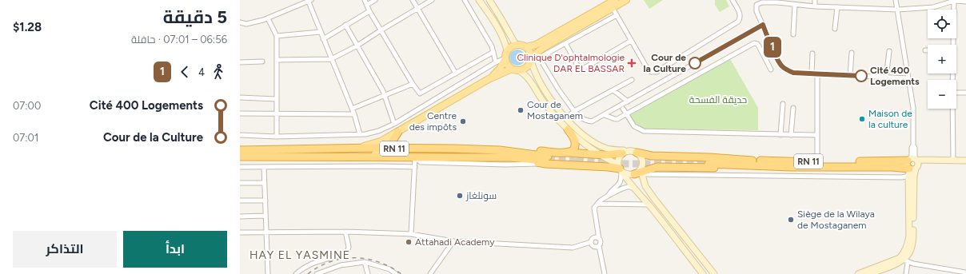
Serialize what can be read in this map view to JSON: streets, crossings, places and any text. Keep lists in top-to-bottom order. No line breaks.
{"streets":{"highway":["RN 11"]},"districts":["HAY EL YASMINE"],"parks":["حديقة الفسحة"],"places":{"health":["Clinique D'ophtalmologie DAR EL BASSAR"],"other":["Cour de la Culture","Cité 400 Logements","Cour de Mostaganem","Maison de la culture","Centre des impôts","سونلغاز","Siège de la Wilaya de Mostaganem","Attahadi Academy"]},"lines":["bus line 1"],"page":{"on_map":"1","heading":["5 دقيقة","06:56 – 07:01 · حافلة","$1.28"],"map_buttons":["+","−"],"legs":["4","1"],"list":[{"name":"Cité 400 Logements","value":"07:00"},{"name":"Cour de la Culture","value":"07:01"}],"buttons":["ابدأ","التذاكر"]}}
